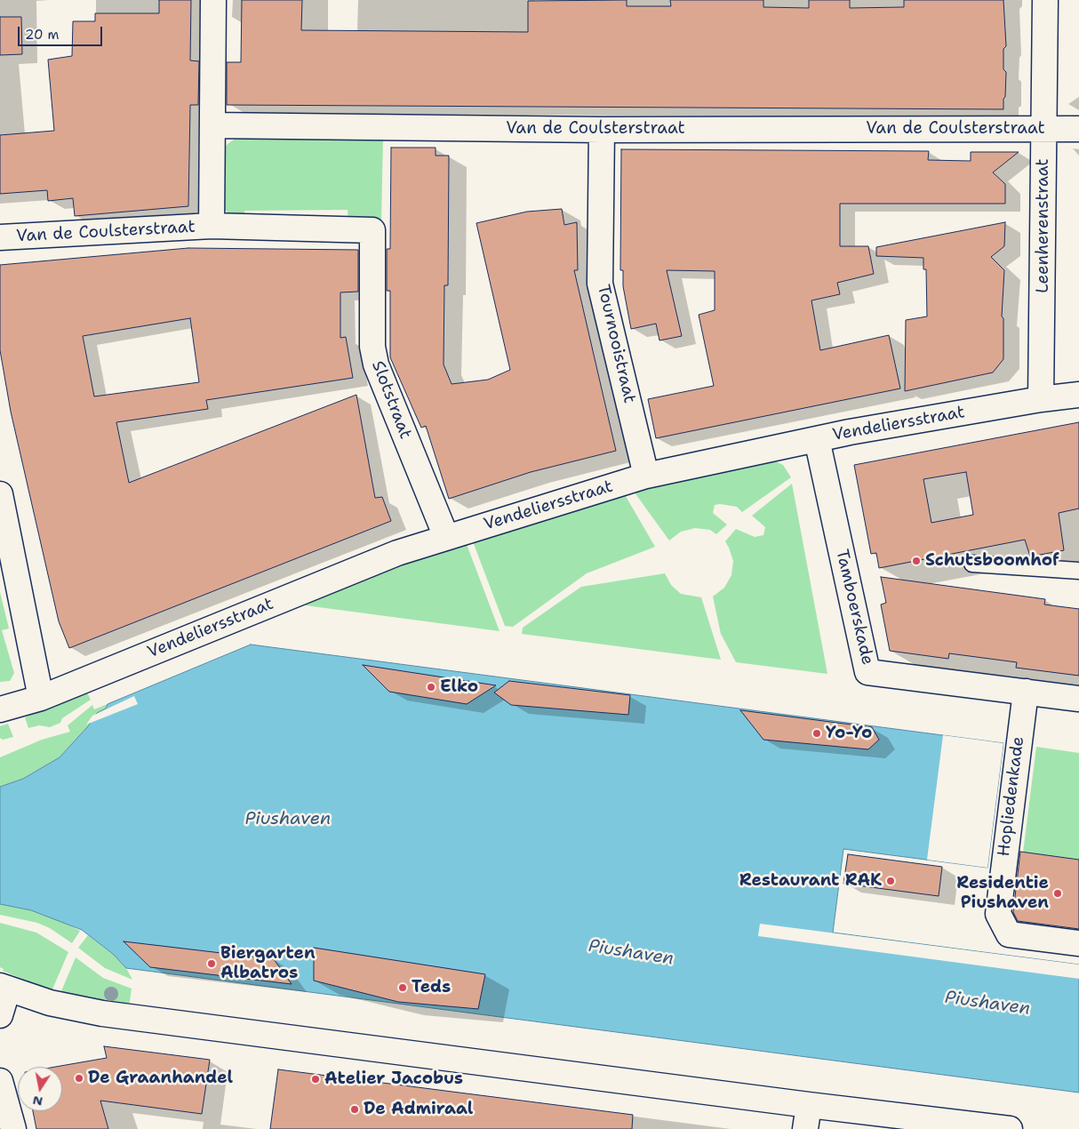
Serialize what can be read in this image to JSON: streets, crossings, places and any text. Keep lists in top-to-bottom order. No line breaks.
{"streets":{"street":["Van de Coulsterstraat","Leenherenstraat","Tournooistraat","Slotstraat","Vendeliersstraat","Tamboerskade","Hopliedenkade"]},"crossings":[["Van de Coulsterstraat","Leenherenstraat"],["Van de Coulsterstraat","Tournooistraat"],["Van de Coulsterstraat","Slotstraat"],["Leenherenstraat","Vendeliersstraat"],["Tournooistraat","Vendeliersstraat"],["Slotstraat","Vendeliersstraat"],["Vendeliersstraat","Tamboerskade"],["Tamboerskade","Hopliedenkade"]],"water":["Piushaven"],"places":["Schutsboomhof","Elko","Yo-Yo","Restaurant RAK","Residentie Piushaven","Biergarten Albatros","Teds","De Graanhandel","Atelier Jacobus","De Admiraal"],"scale_bar":"20 m","north":"bottom"}
